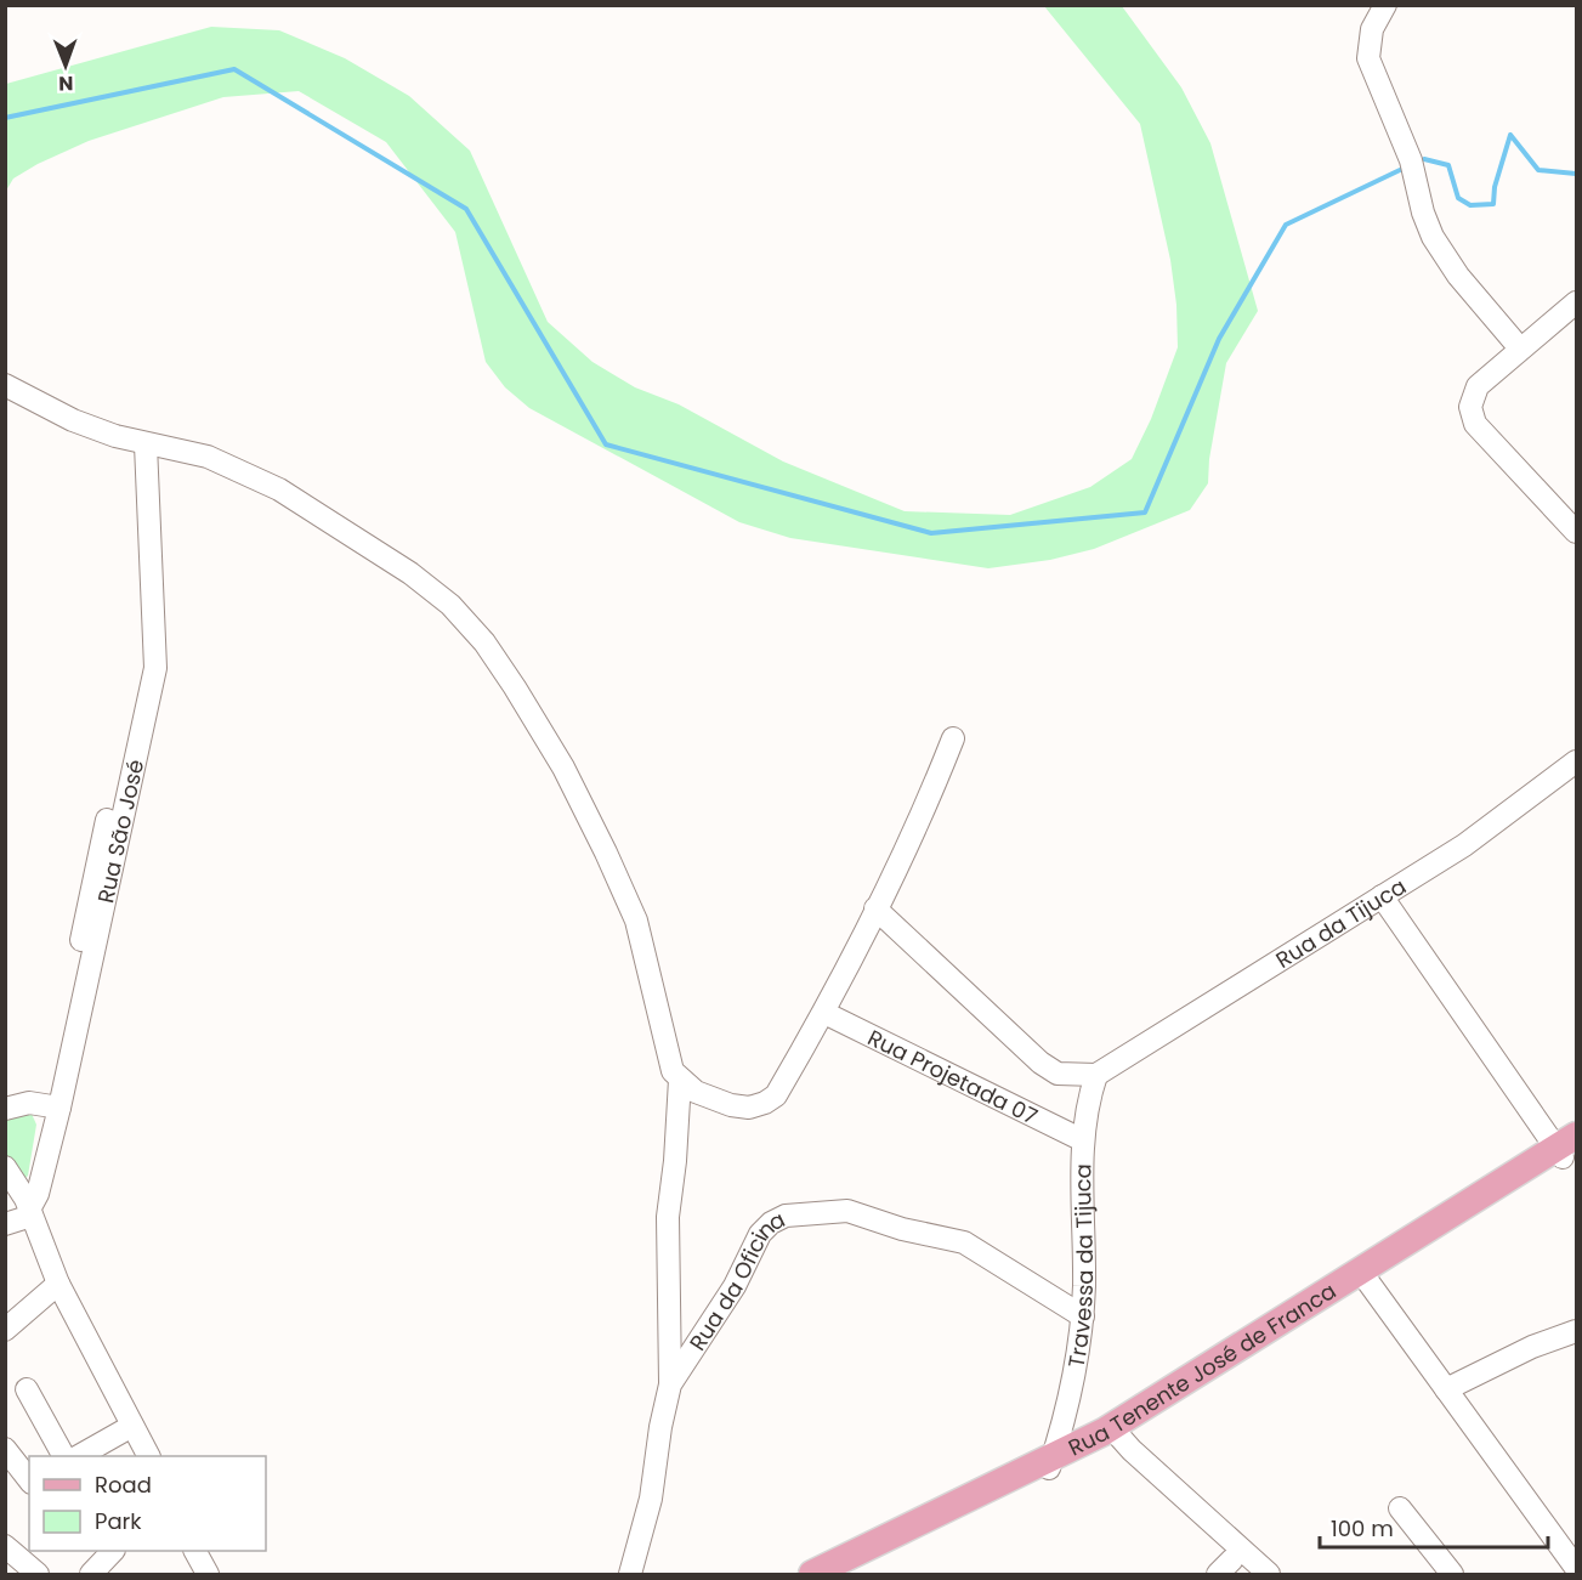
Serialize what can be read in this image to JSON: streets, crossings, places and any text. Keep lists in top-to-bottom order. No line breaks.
{"streets":{"main road":["Rua Tenente José de Franca"],"street":["Rua São José","Rua da Tijuca","Rua Projetada 07","Travessa da Tijuca","Rua da Oficina"]},"crossings":[["Rua da Tijuca","Travessa da Tijuca"],["Rua Projetada 07","Travessa da Tijuca"],["Travessa da Tijuca","Rua da Oficina"],["Travessa da Tijuca","Rua Tenente José de Franca"]],"legend":["Road","Park"],"scale_bar":"100 m","north":"bottom"}
